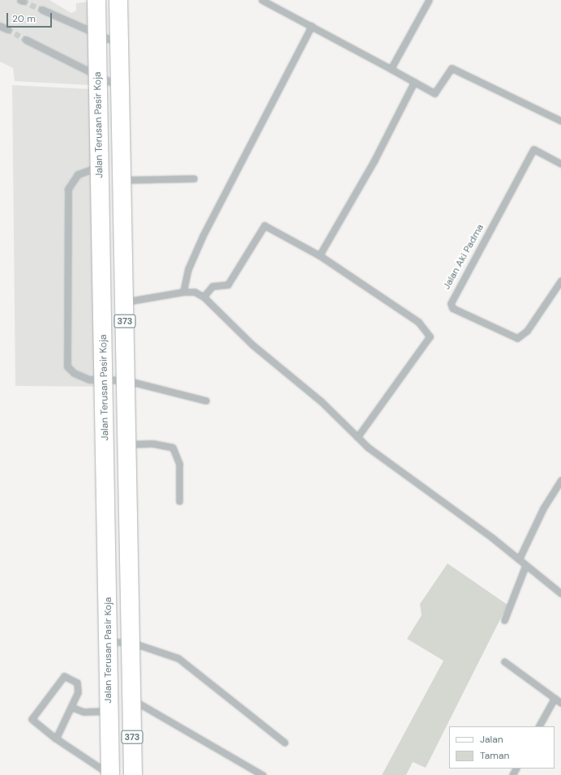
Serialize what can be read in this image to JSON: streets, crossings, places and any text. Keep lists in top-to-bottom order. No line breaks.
{"streets":{"main road":["Jalan Terusan Pasir Koja","373"],"street":["Jalan Aki Padma"]},"legend":["Jalan","Taman"],"scale_bar":"20 m"}
